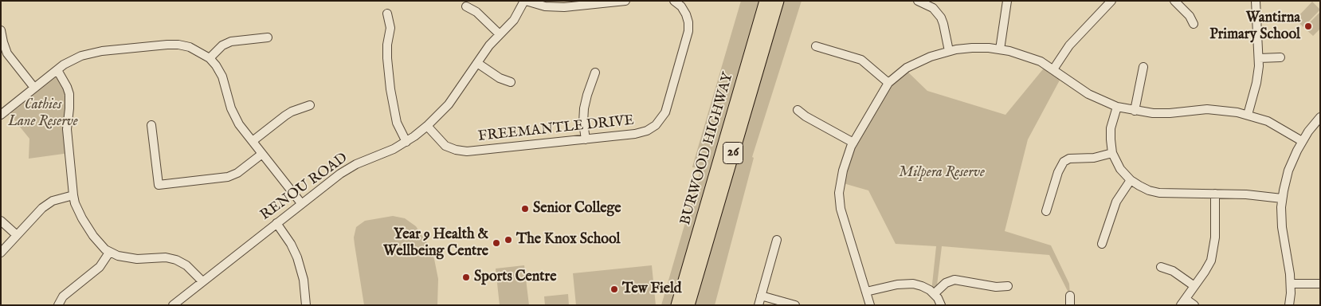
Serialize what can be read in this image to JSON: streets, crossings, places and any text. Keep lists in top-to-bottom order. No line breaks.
{"streets":{"highway":["BURWOOD HIGHWAY","26"],"street":["FREEMANTLE DRIVE","RENOU ROAD"]},"crossings":[["FREEMANTLE DRIVE","RENOU ROAD"]],"parks":["Cathies Lane Reserve","Milpera Reserve"],"places":["Wantirna Primary School","Senior College","The Knox School","Year 9 Health & Wellbeing Centre","Sports Centre","Tew Field"]}
